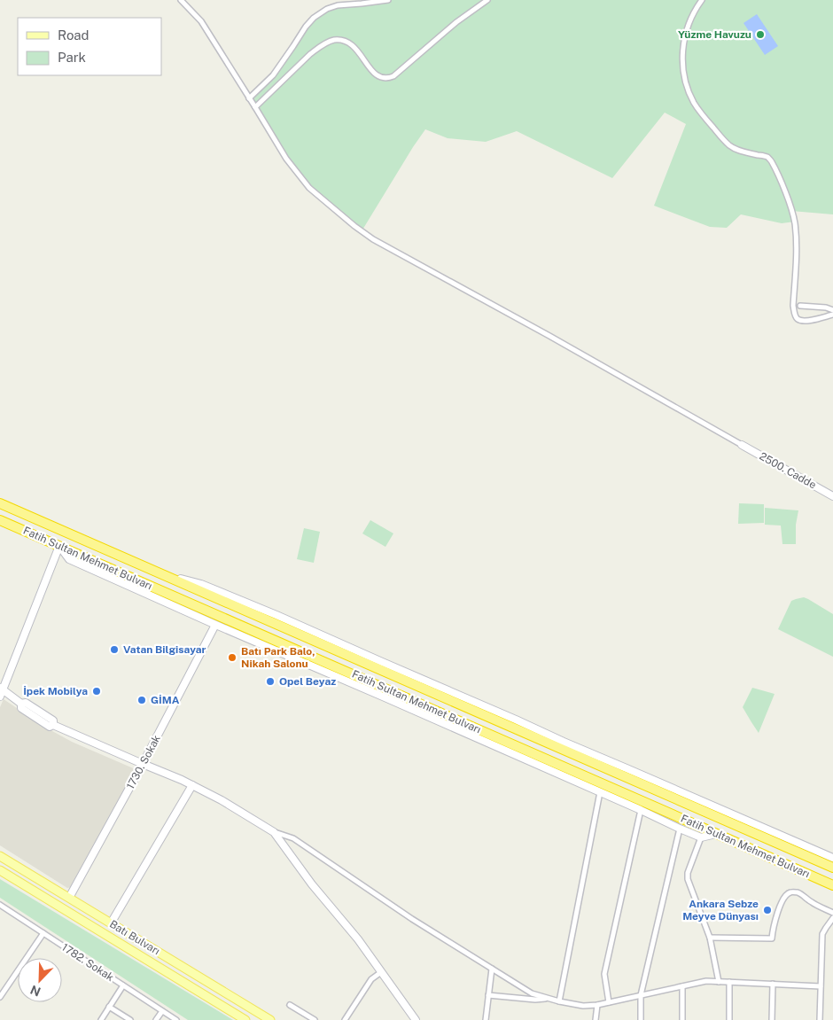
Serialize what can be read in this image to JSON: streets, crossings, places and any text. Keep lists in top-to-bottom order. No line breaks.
{"streets":{"highway":["Fatih Sultan Mehmet Bulvarı"],"main road":["Batı Bulvarı"],"street":["2500. Cadde","1730. Sokak","1782. Sokak"]},"crossings":[["1730. Sokak","Batı Bulvarı"]],"places":["Yüzme Havuzu","Vatan Bilgisayar","Batı Park Balo, Nikah Salonu","Opel Beyaz","İpek Mobilya","GİMA","Ankara Sebze Meyve Dünyası"],"legend":["Road","Park"],"north":"bottom left"}
